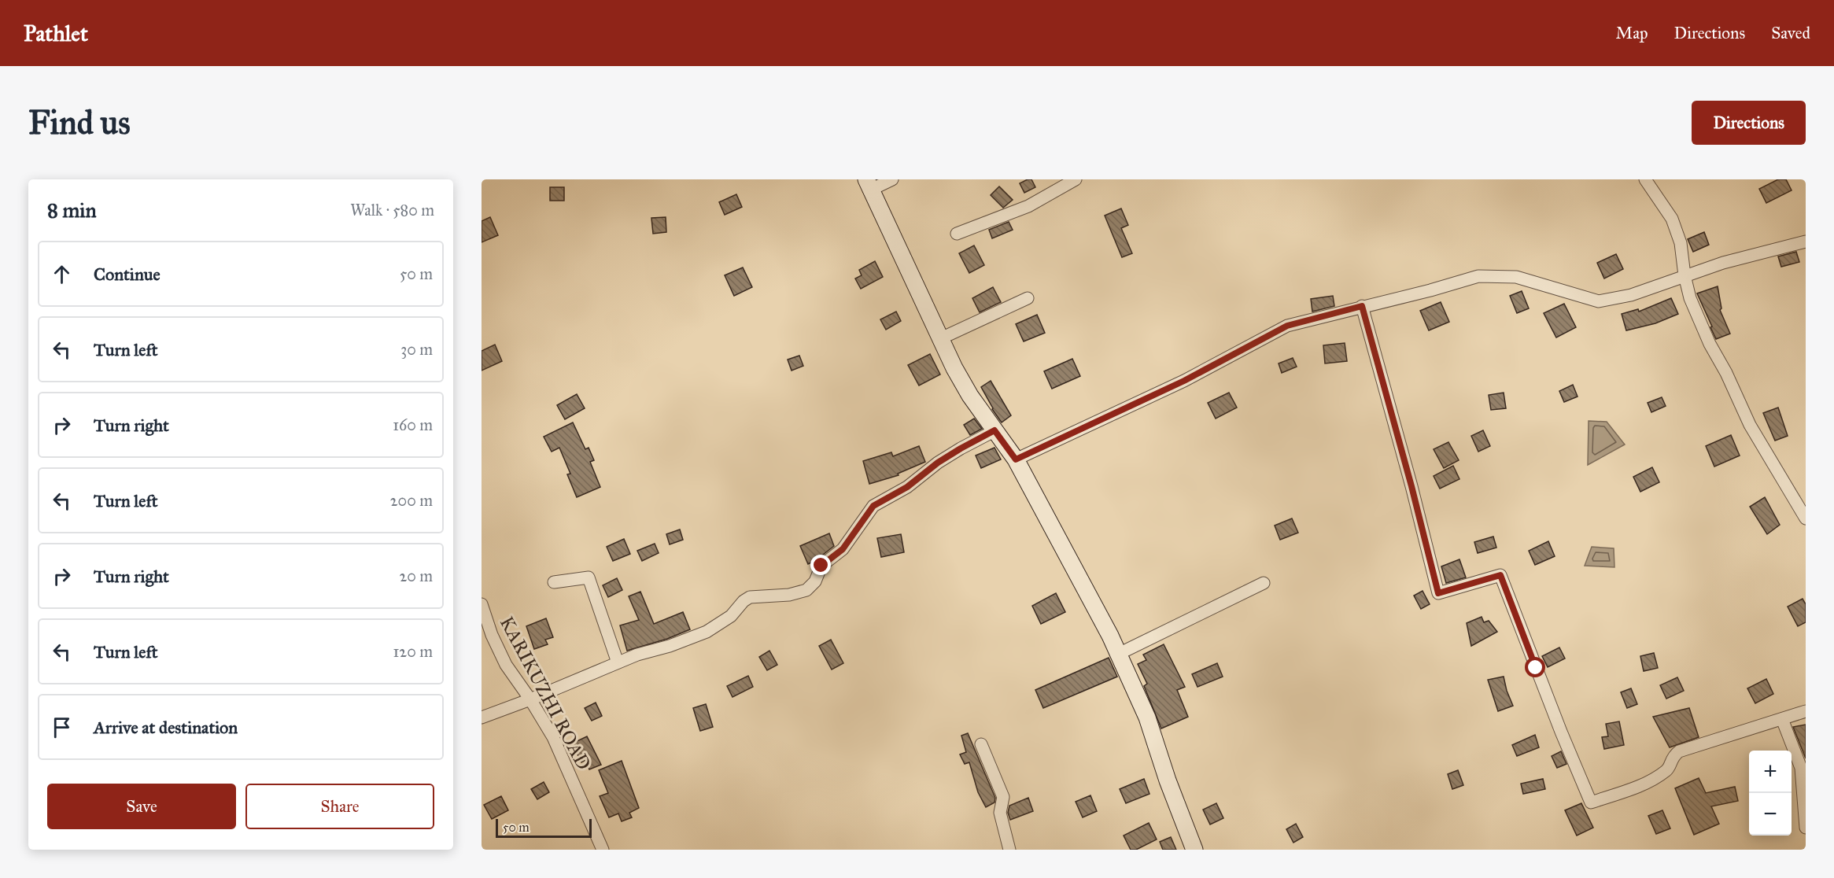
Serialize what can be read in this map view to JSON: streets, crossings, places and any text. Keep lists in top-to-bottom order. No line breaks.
{"streets":{"street":["KARIKUZHI ROAD"]},"scale_bar":"50 m","page":{"header":"Pathlet","nav":["Map","Directions","Saved"],"buttons":["Directions",["Save","Share"]],"title":"Find us","heading":["8 min","Walk · 580 m"],"list":[["Continue","50 m"],["Turn left","30 m"],["Turn right","160 m"],["Turn left","200 m"],["Turn right","20 m"],["Turn left","120 m"],"Arrive at destination"],"map_buttons":["+","−"],"scale":"50 m"}}
